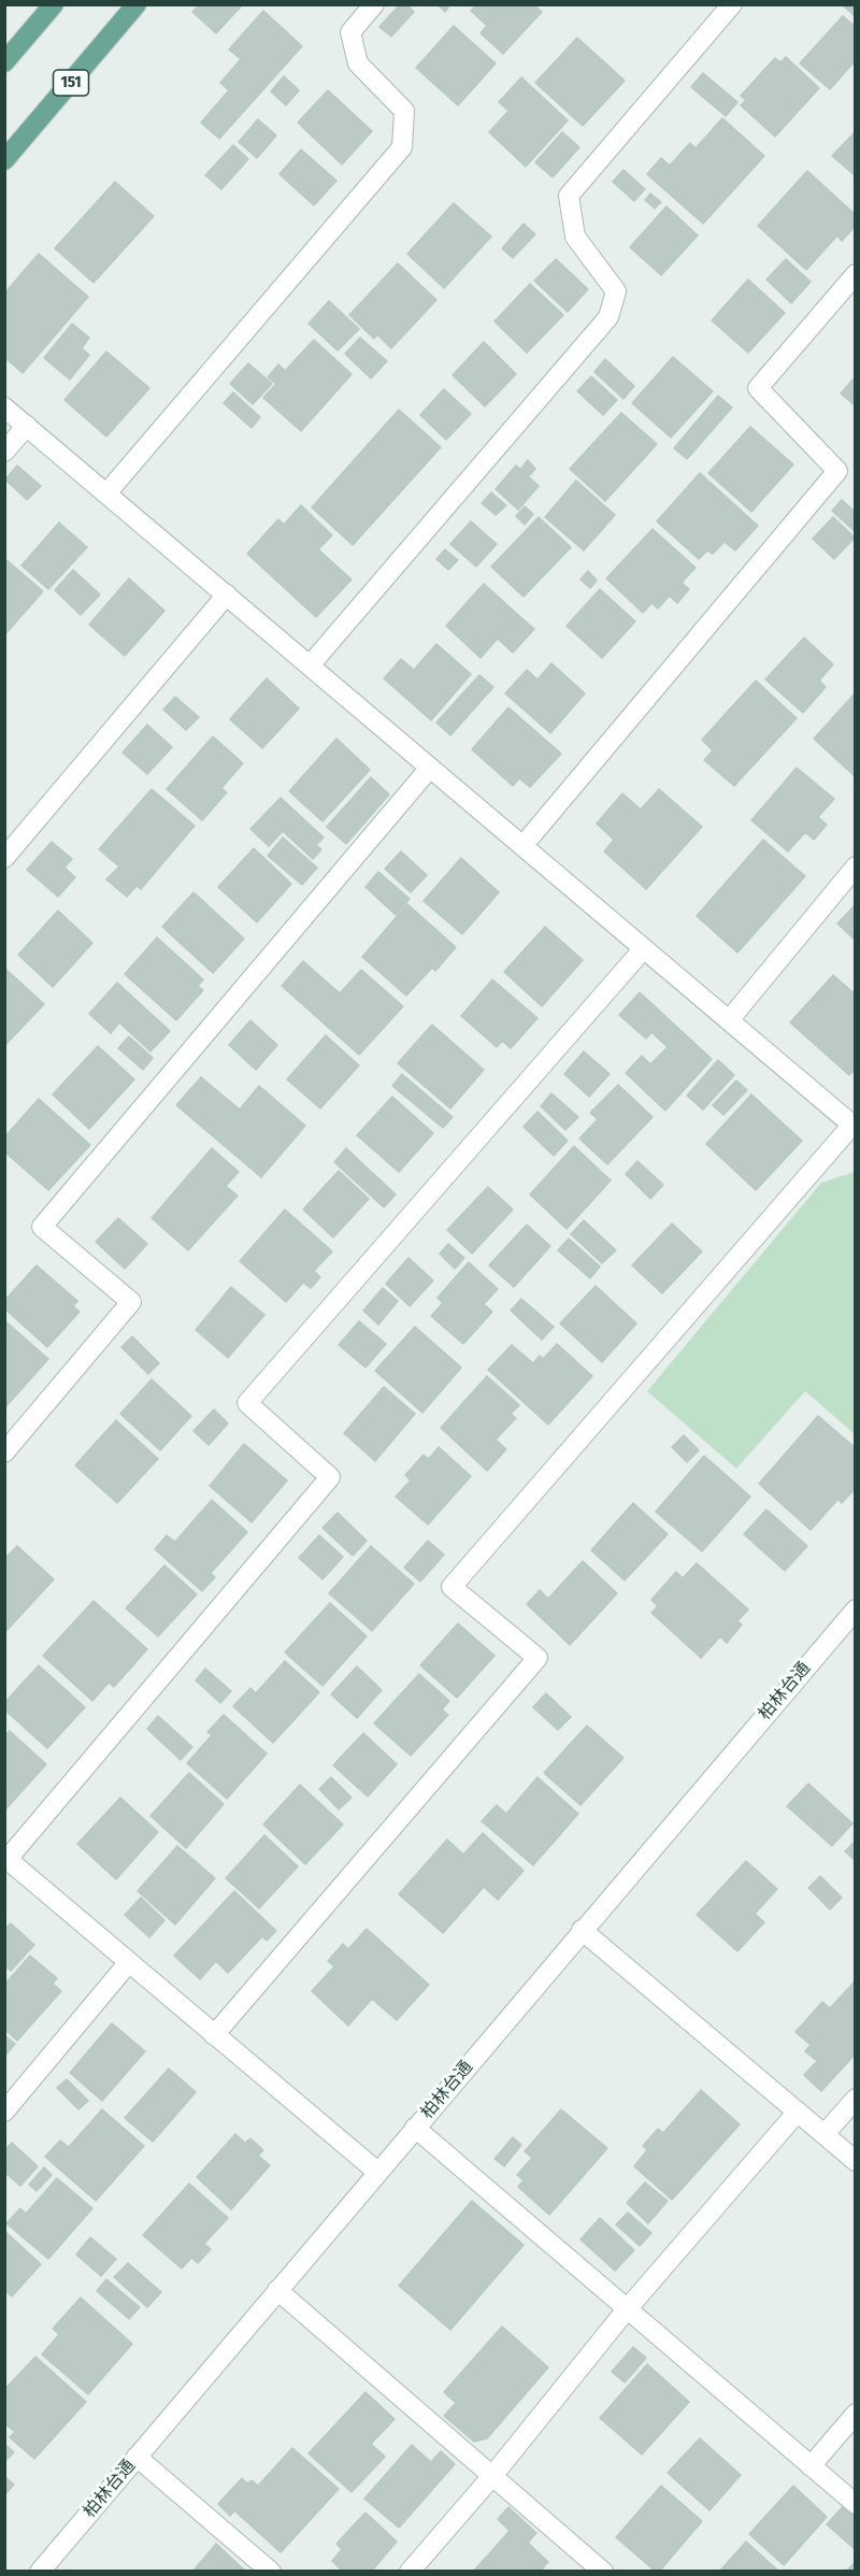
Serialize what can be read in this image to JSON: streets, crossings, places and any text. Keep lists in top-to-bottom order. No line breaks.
{"streets":{"main road":["151"],"street":["柏林台通"]}}
